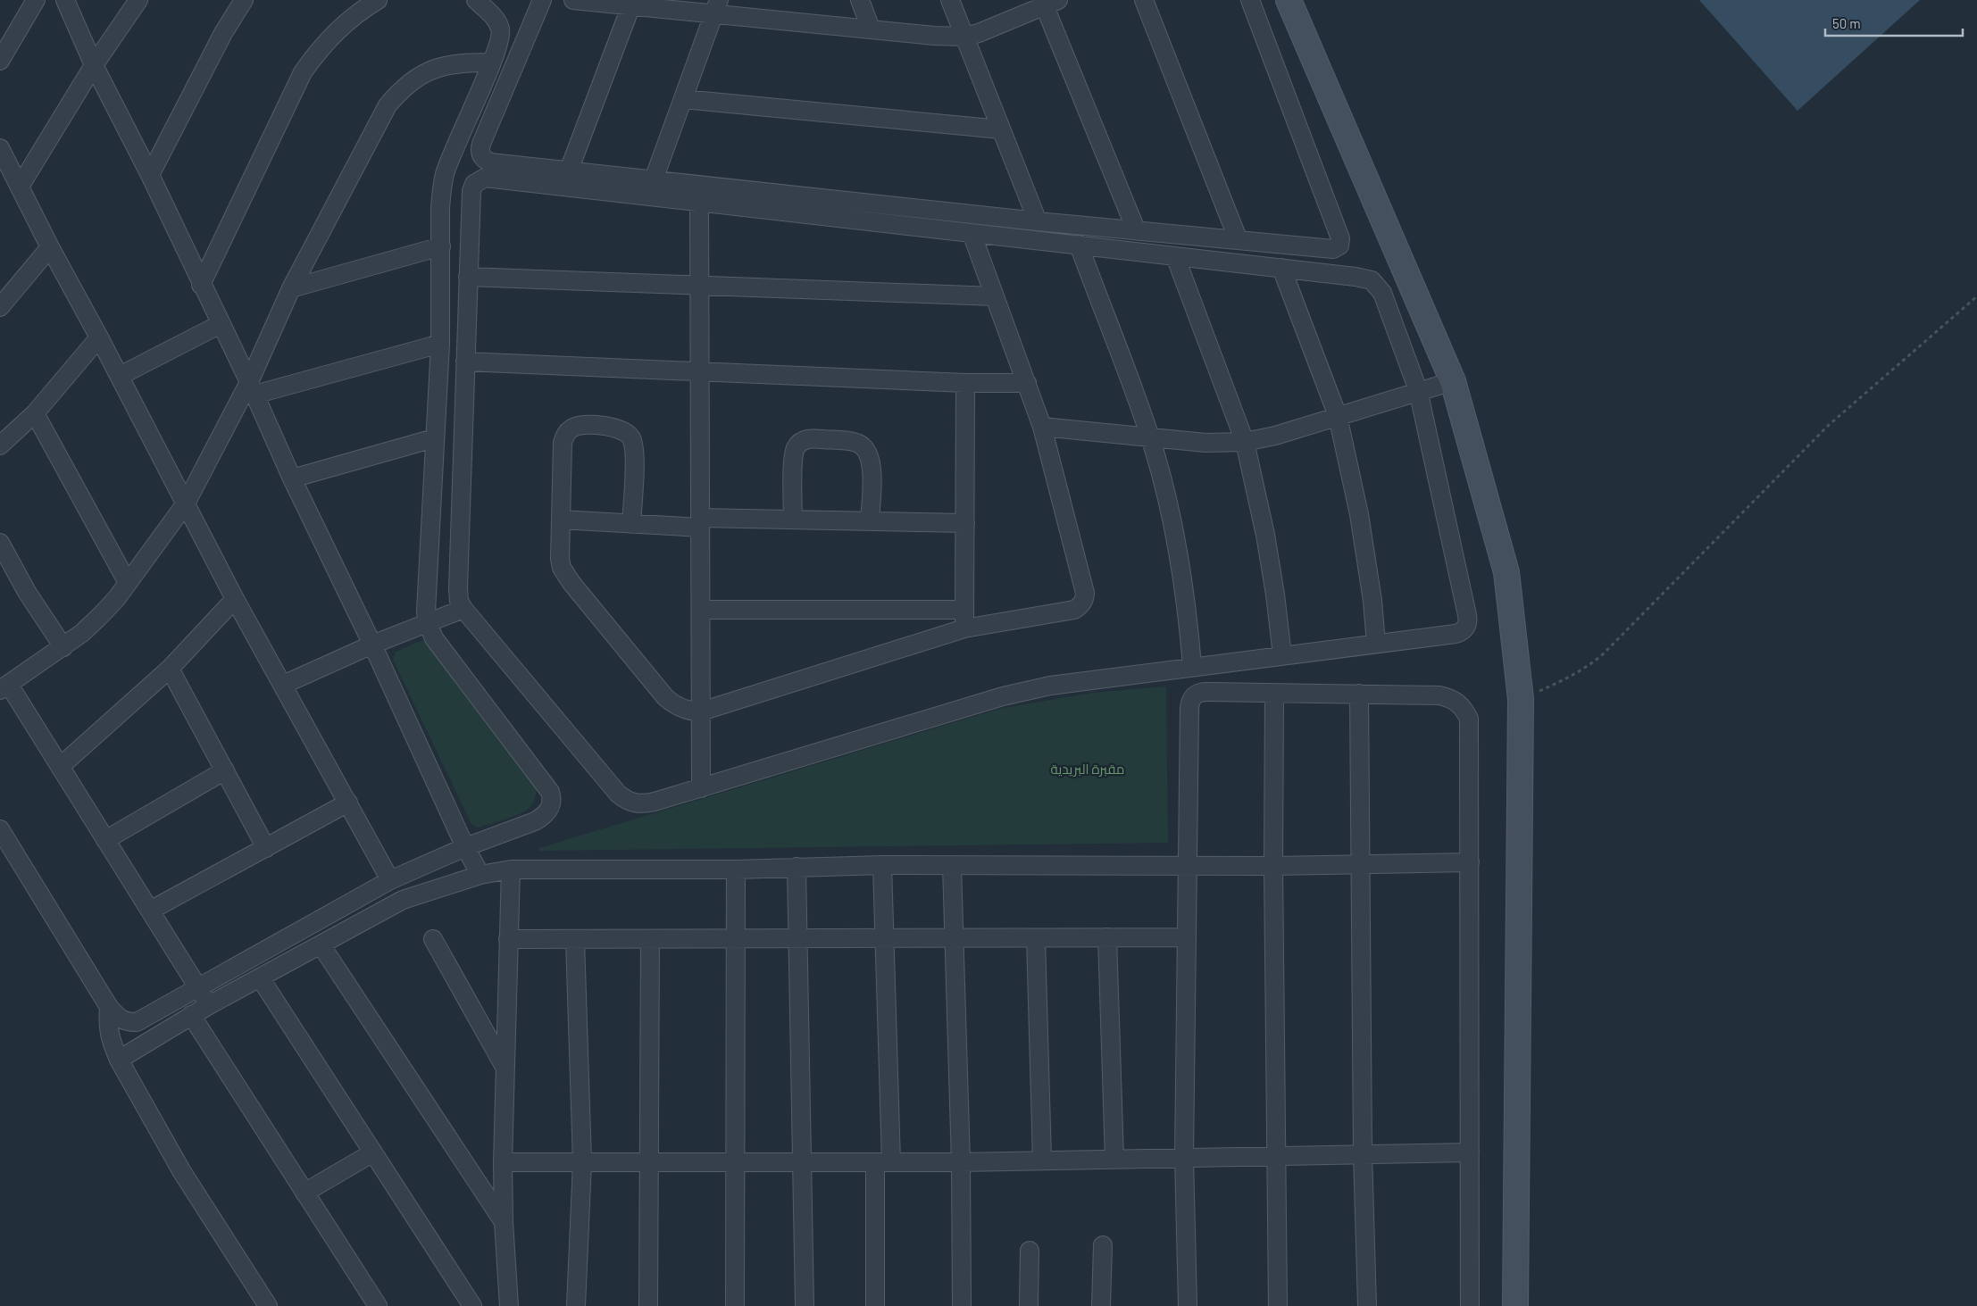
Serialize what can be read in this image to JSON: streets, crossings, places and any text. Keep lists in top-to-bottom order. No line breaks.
{"parks":["مقبرة البريدية"],"scale_bar":"50 m"}
